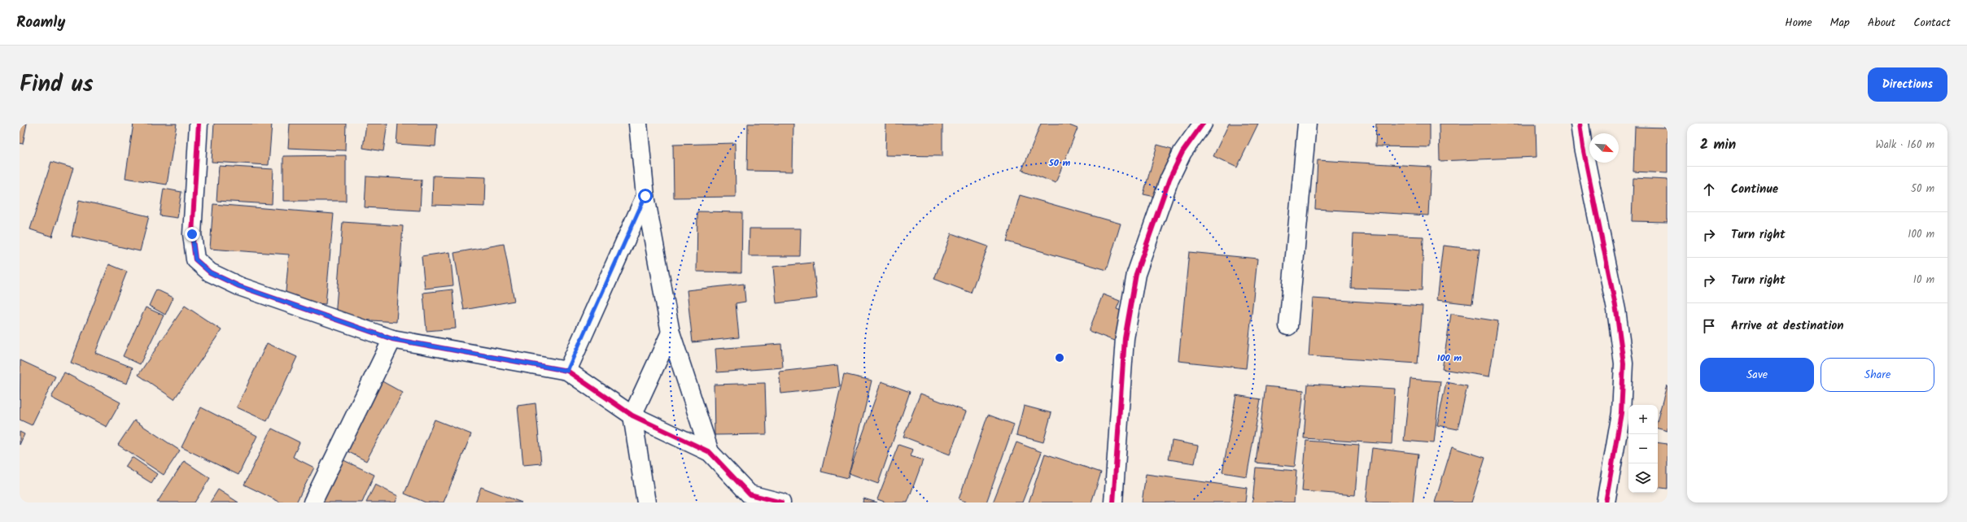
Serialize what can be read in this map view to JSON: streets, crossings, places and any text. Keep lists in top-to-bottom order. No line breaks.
{"north":"bottom right","page":{"header":"Roamly","nav":["Home","Map","About","Contact"],"title":"Find us","buttons":["Directions",["Save","Share"]],"heading":["2 min","Walk · 160 m"],"list":[["Continue","50 m"],["Turn right","100 m"],["Turn right","10 m"],"Arrive at destination"],"map_buttons":["+","−"]},"rings":["50 m","100 m"]}
